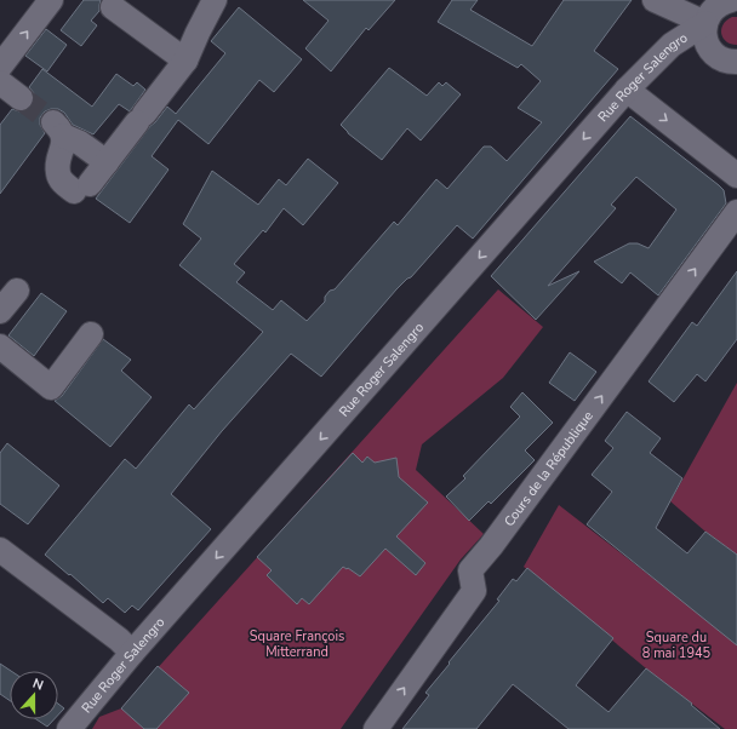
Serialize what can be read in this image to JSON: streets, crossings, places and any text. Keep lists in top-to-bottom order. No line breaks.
{"streets":{"street":["Rue Roger Salengro","Cours de la République"]},"one_way":["Rue Roger Salengro","Cours de la République"],"parks":["Square François Mitterrand","Square du 8 mai 1945"],"north":"top"}
